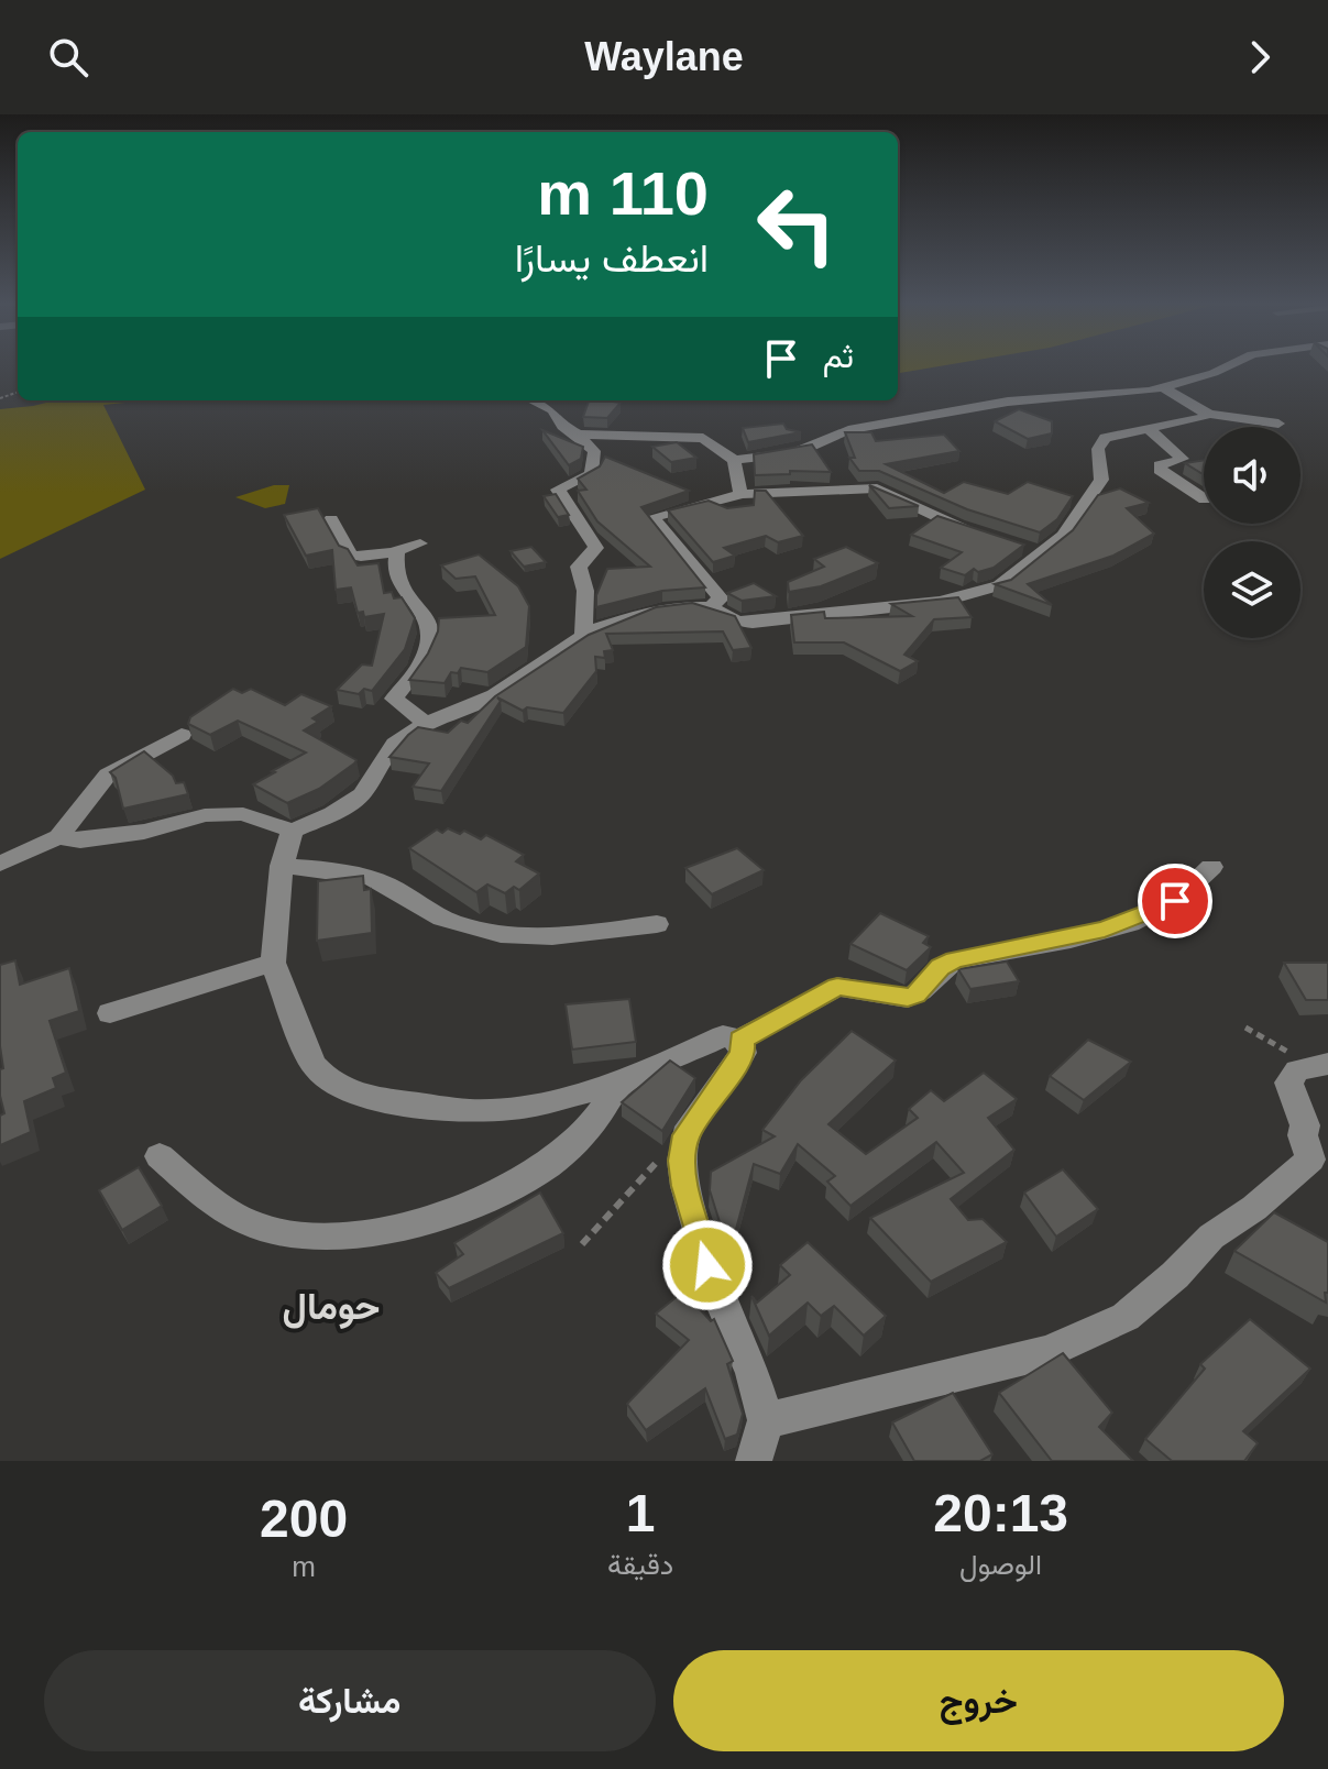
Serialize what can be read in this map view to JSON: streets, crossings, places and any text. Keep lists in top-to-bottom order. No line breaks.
{"districts":["حومال"],"page":{"header":"Waylane","turn":["110 m","انعطف يسارًا"],"then":"ثم","eta":["20:13","الوصول","1","دقيقة","200","m"],"buttons":["خروج","مشاركة"]}}
